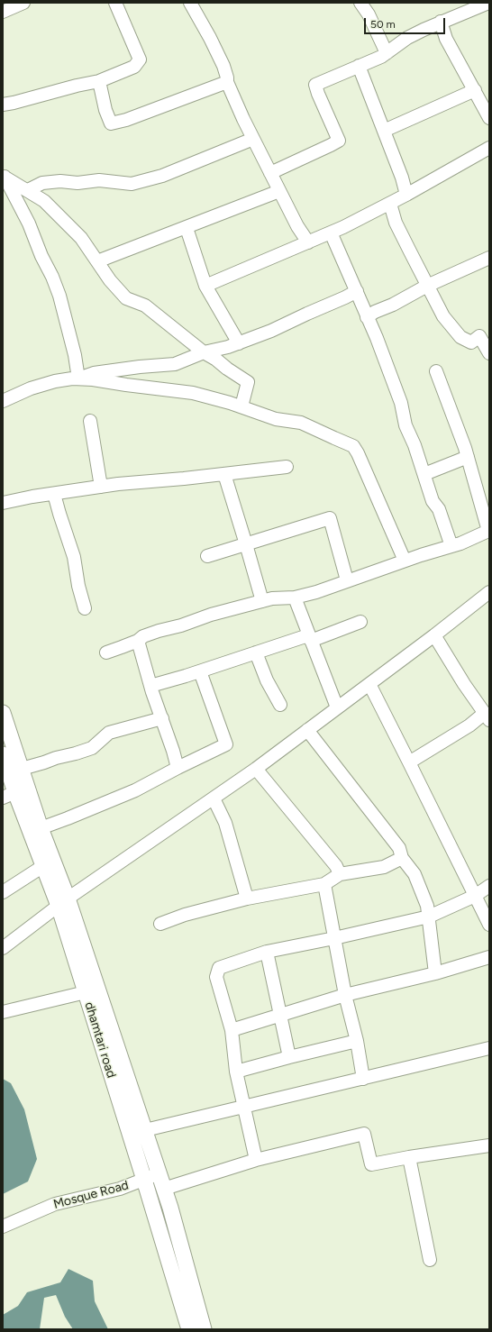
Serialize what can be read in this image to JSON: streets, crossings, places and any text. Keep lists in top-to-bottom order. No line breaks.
{"streets":{"main road":["dhamtari road"],"street":["Mosque Road"]},"crossings":[["dhamtari road","Mosque Road"]],"scale_bar":"50 m"}
